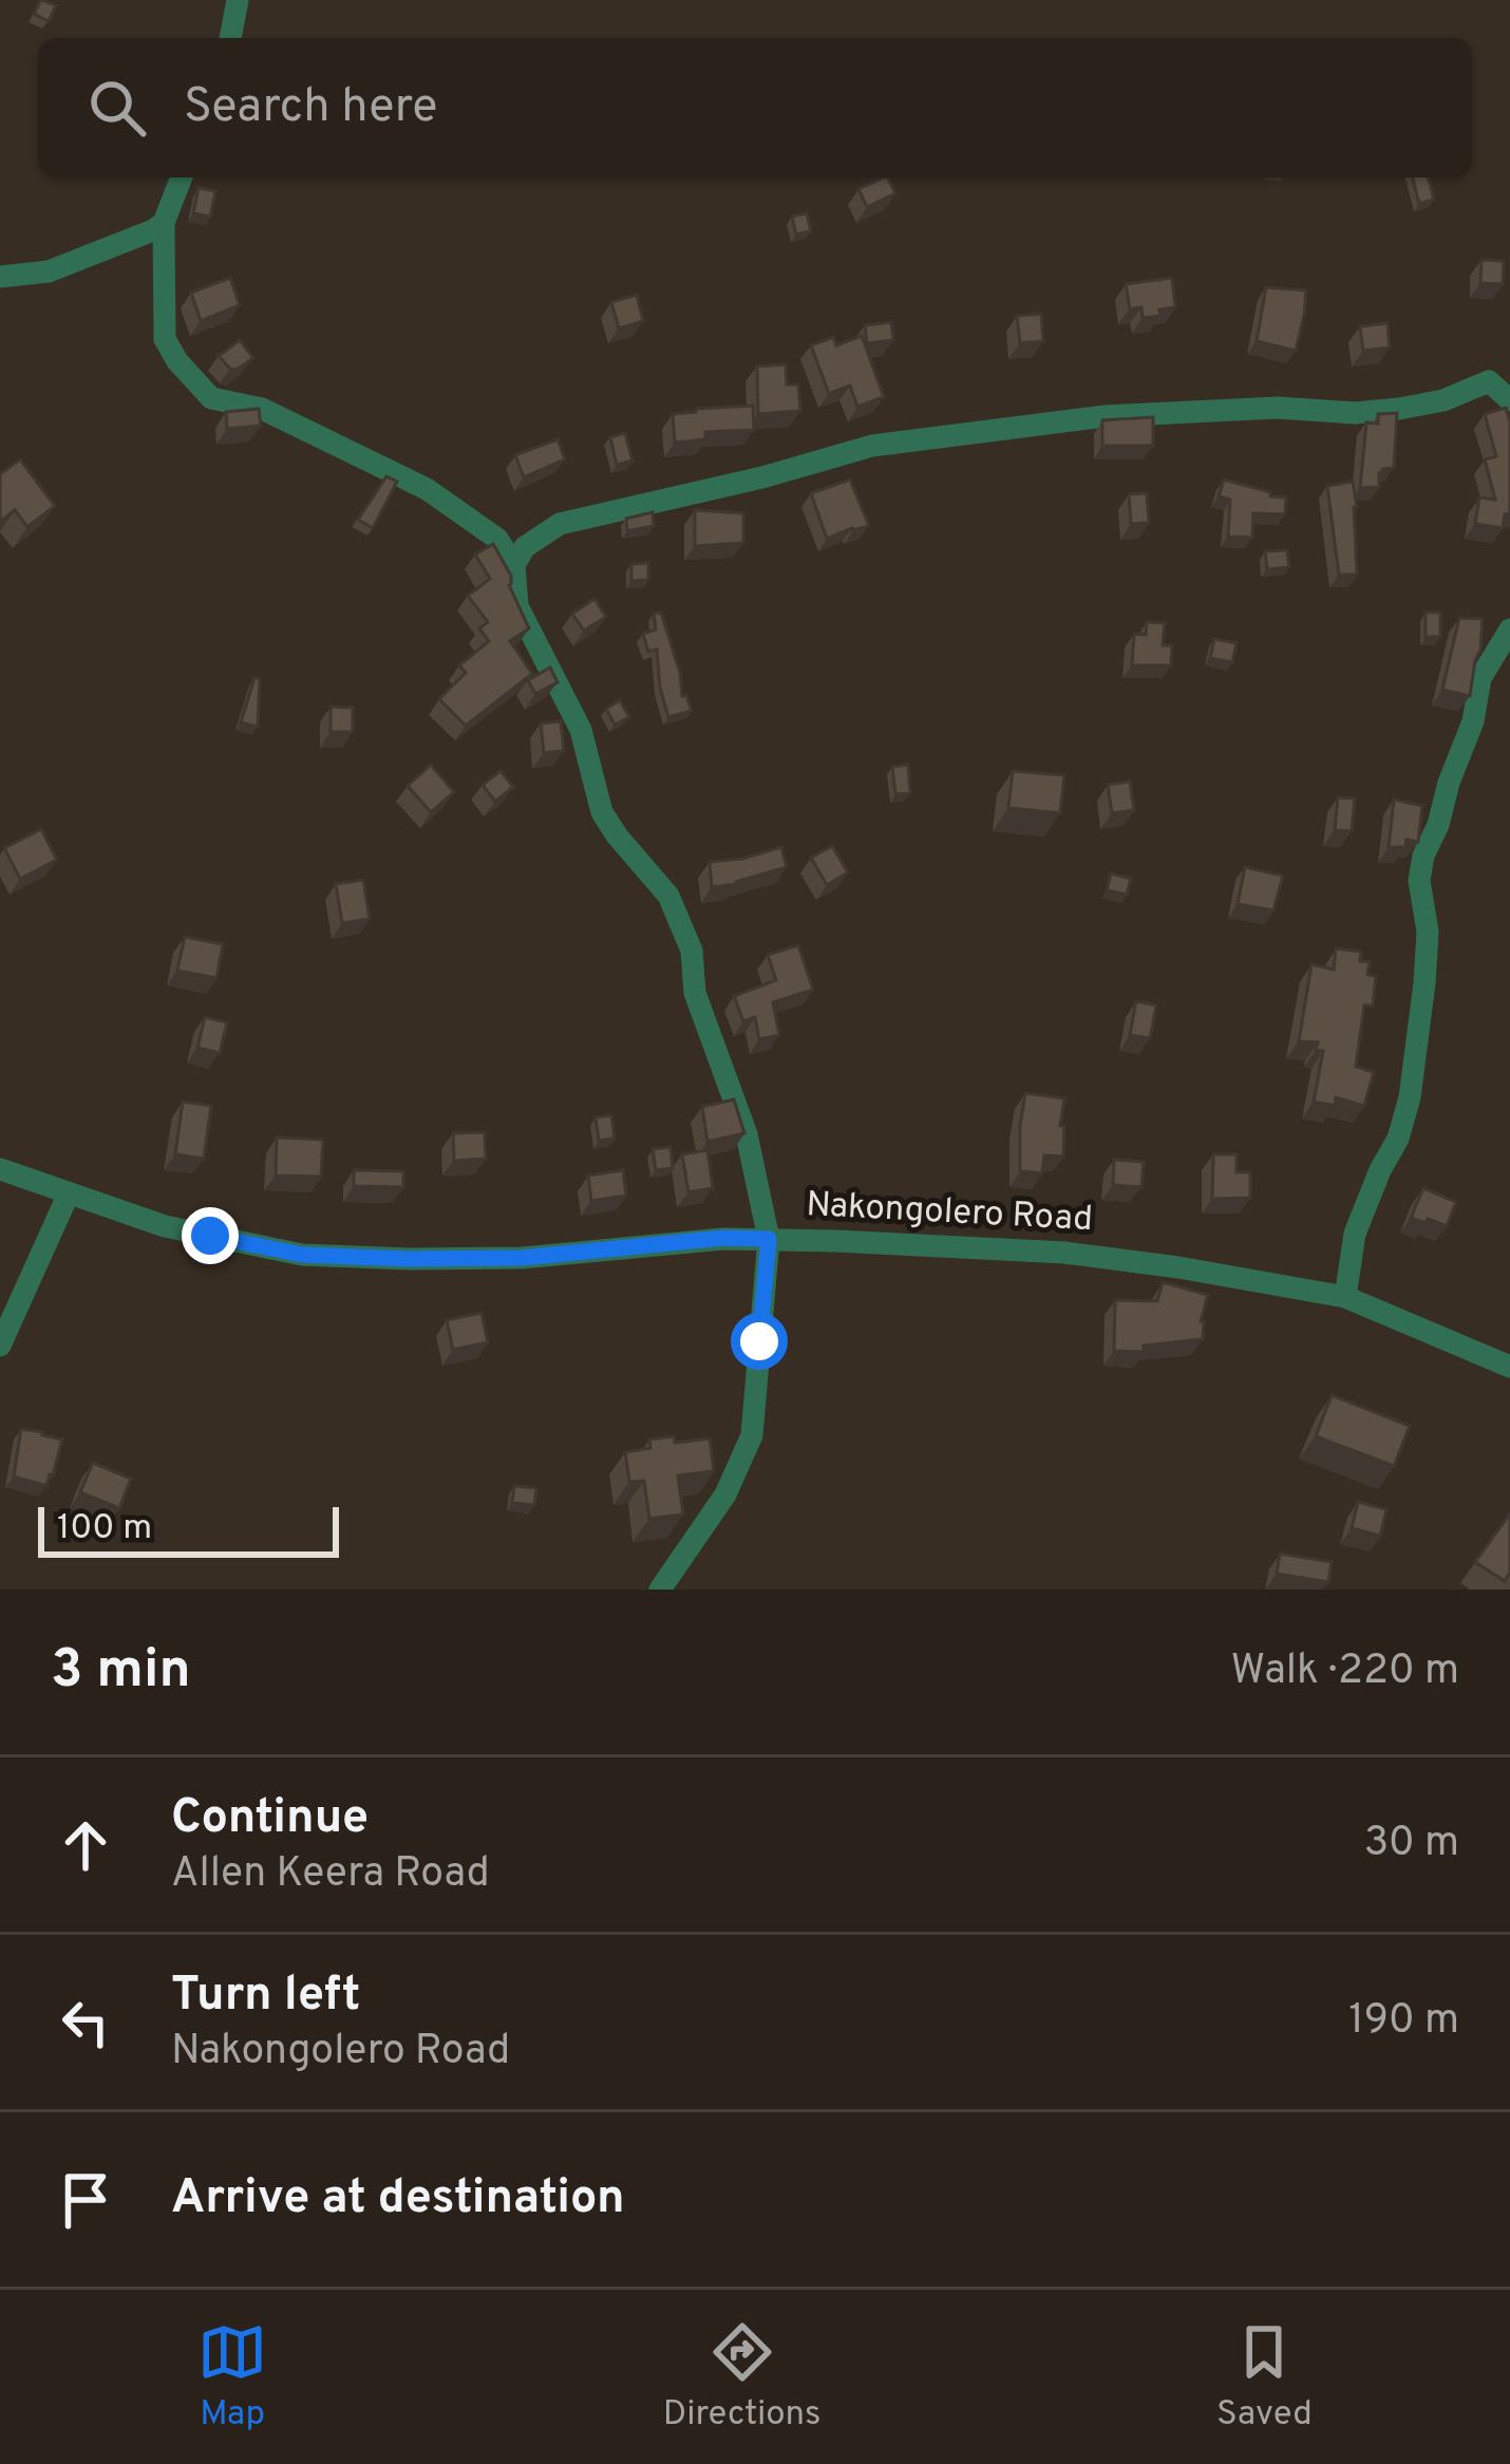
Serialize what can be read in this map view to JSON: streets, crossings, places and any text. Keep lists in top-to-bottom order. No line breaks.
{"streets":{"street":["Nakongolero Road"]},"scale_bar":"100 m","page":{"search":"Search here","scale":"100 m","heading":["3 min","Walk · 220 m"],"list":[["Continue","Allen Keera Road","30 m"],["Turn left","Nakongolero Road","190 m"],"Arrive at destination"],"nav":["Map","Directions","Saved"]}}
